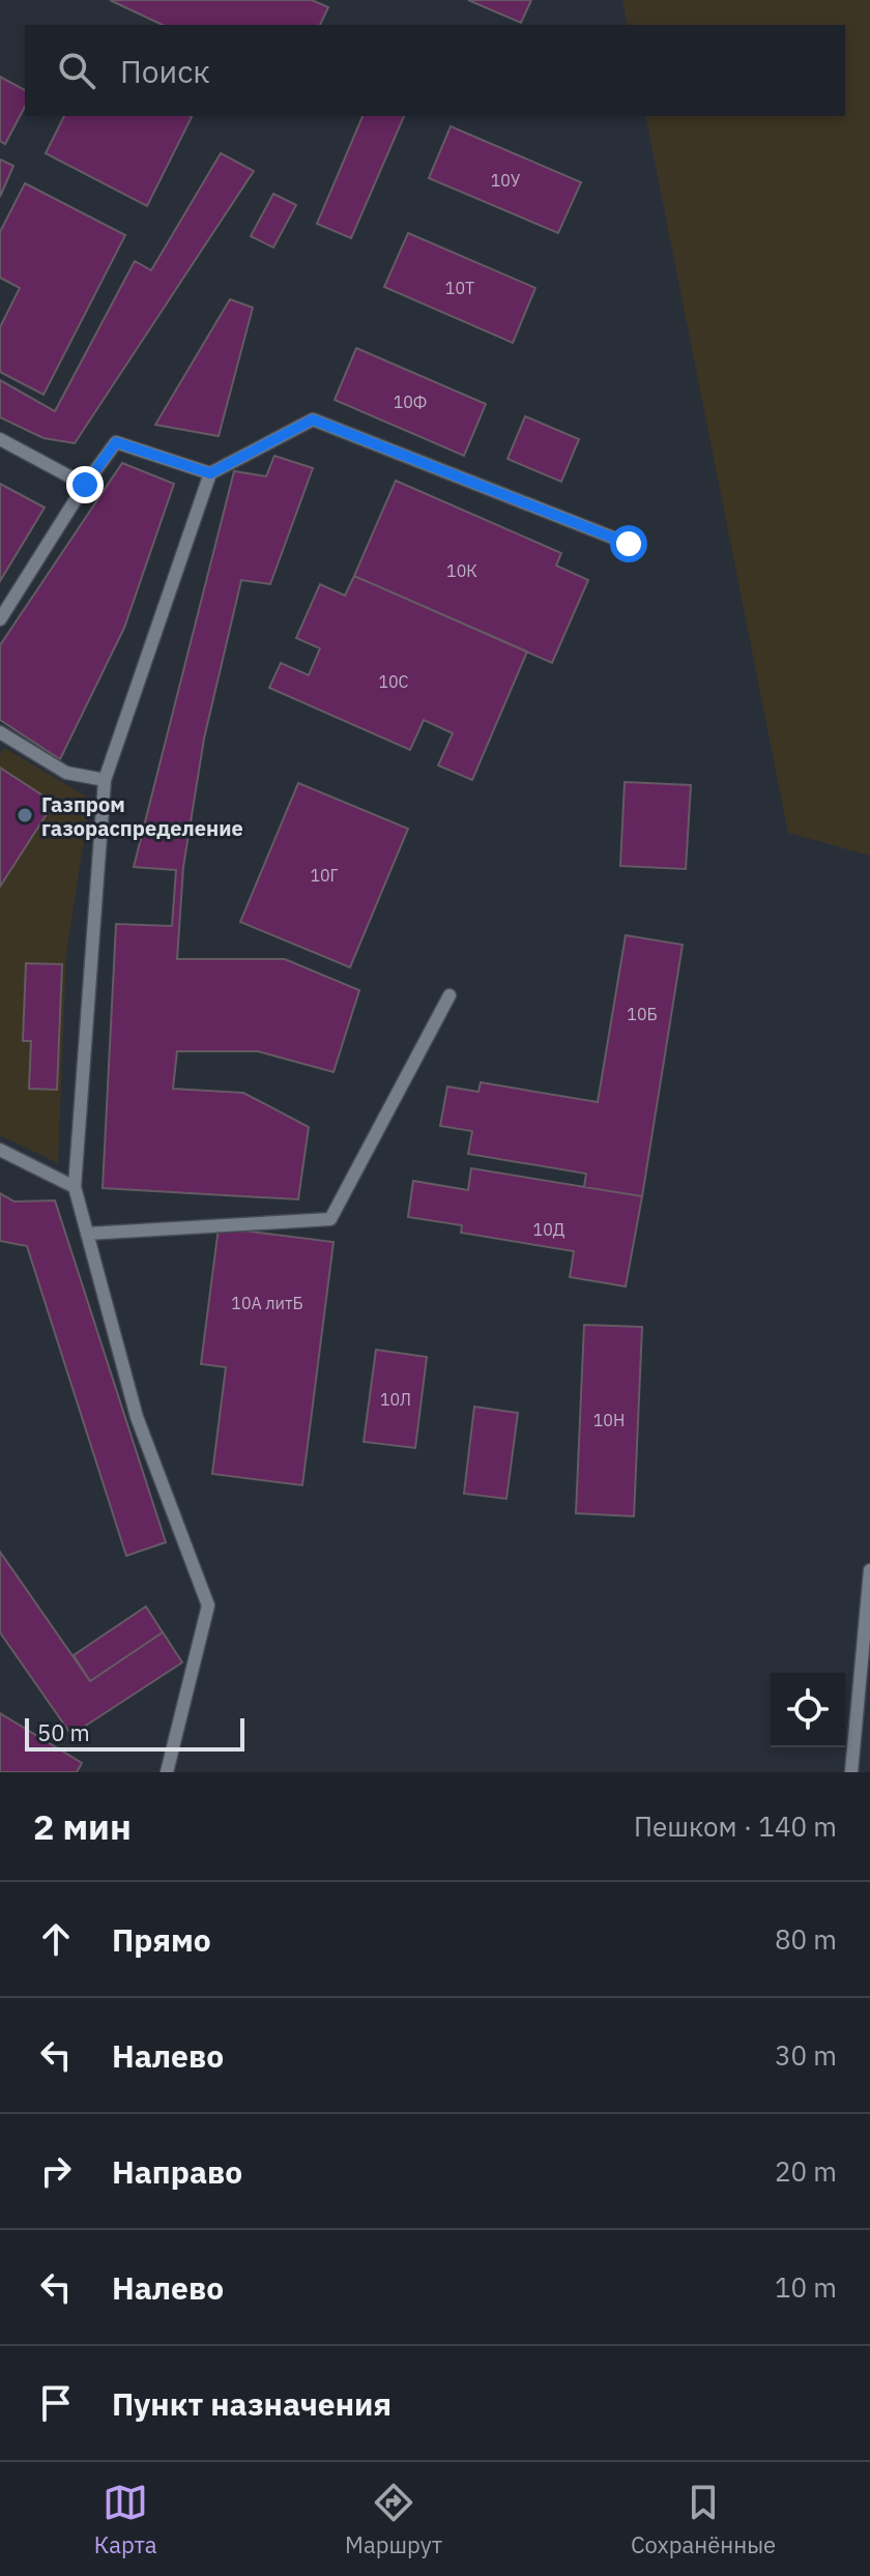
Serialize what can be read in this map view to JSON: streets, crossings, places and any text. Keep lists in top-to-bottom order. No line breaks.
{"places":["Газпром газораспределение"],"house_numbers":["10У","10Т","10Ф","10К","10С","10Г","10Б","10Д","10А литБ","10Л","10Н"],"scale_bar":"50 m","page":{"search":"Поиск","scale":"50 m","heading":["2 мин","Пешком · 140 m"],"list":[["Прямо","80 m"],["Налево","30 m"],["Направо","20 m"],["Налево","10 m"],"Пункт назначения"],"nav":["Карта","Маршрут","Сохранённые"]}}
